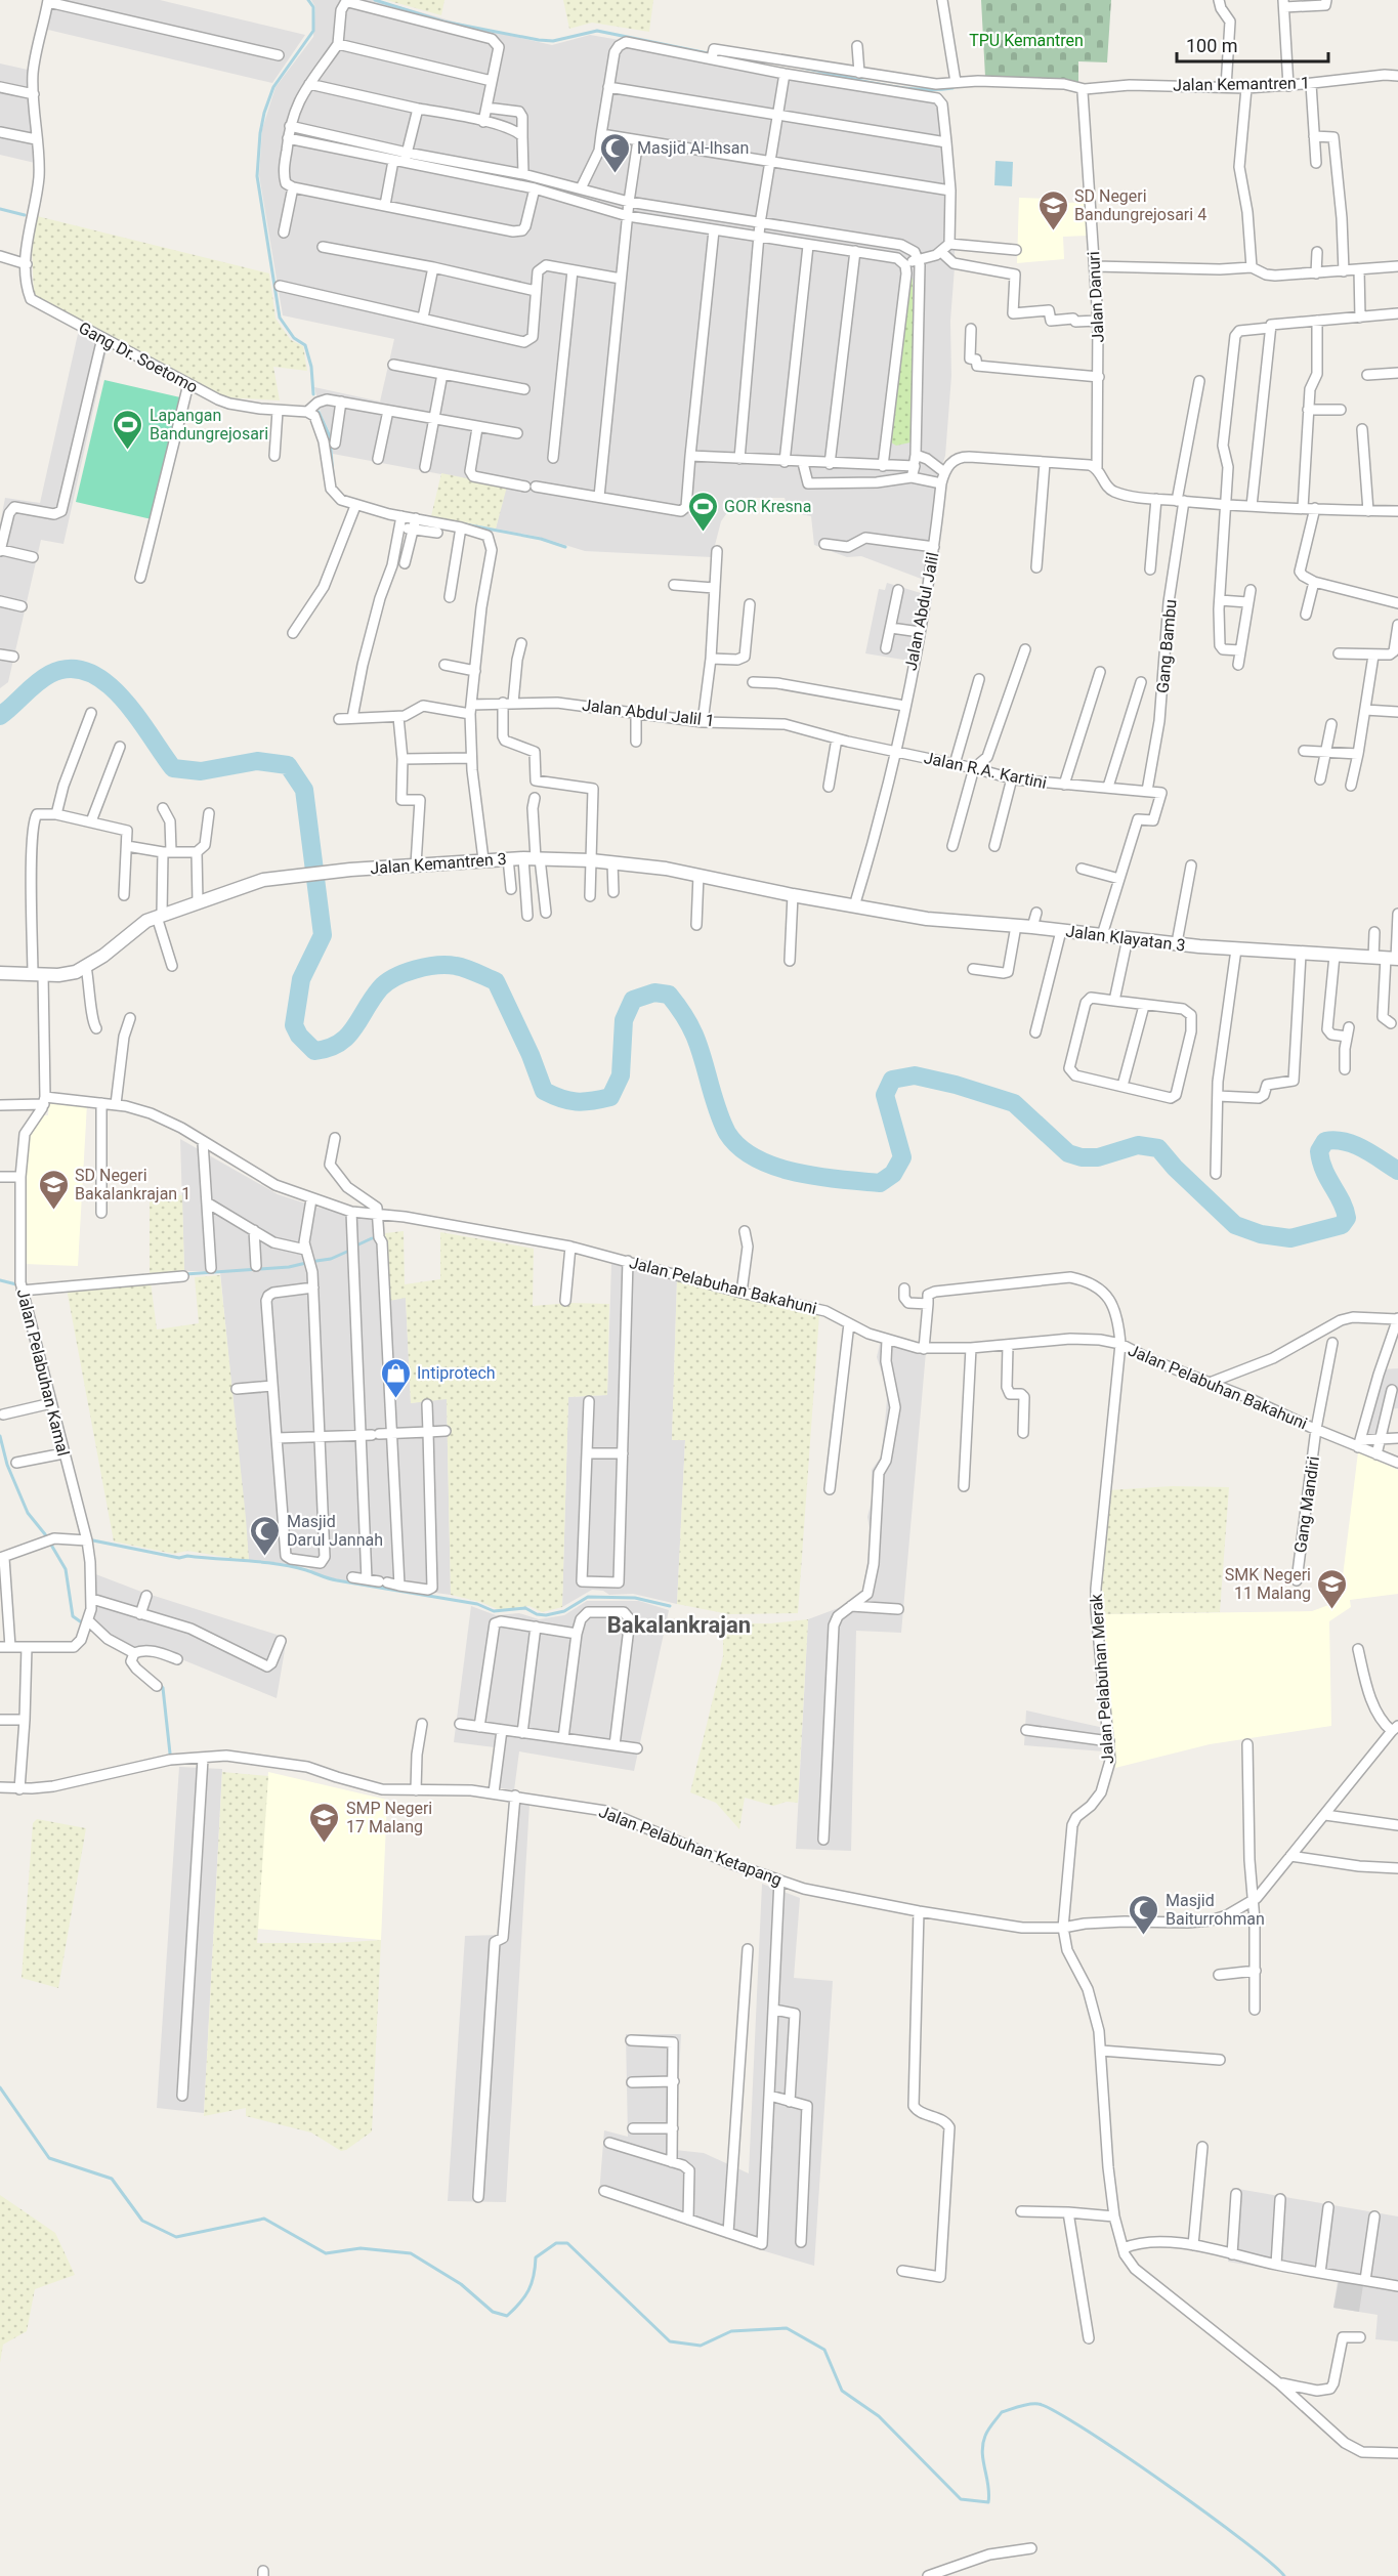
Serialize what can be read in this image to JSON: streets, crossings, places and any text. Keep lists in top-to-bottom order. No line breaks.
{"streets":{"street":["Jalan Kemantren 1","Jalan Danuri","Gang Dr. Soetomo","Jalan Abdul Jalil","Gang Bambu","Jalan Abdul Jalil 1","Jalan R.A. Kartini","Jalan Kemantren 3","Jalan Klayatan 3","Jalan Pelabuhan Bakahuni","Jalan Pelabuhan Kamal","Gang Mandiri","Jalan Pelabuhan Merak","Jalan Pelabuhan Ketapang"]},"crossings":[["Jalan Kemantren 1","Jalan Danuri"],["Jalan Abdul Jalil","Jalan Abdul Jalil 1"],["Jalan Abdul Jalil","Jalan R.A. Kartini"],["Jalan Abdul Jalil","Jalan Kemantren 3"],["Jalan Abdul Jalil","Jalan Klayatan 3"],["Gang Bambu","Jalan R.A. Kartini"],["Jalan Abdul Jalil 1","Jalan R.A. Kartini"],["Jalan Kemantren 3","Jalan Klayatan 3"],["Jalan Pelabuhan Bakahuni","Jalan Pelabuhan Kamal"],["Jalan Pelabuhan Bakahuni","Gang Mandiri"],["Jalan Pelabuhan Bakahuni","Jalan Pelabuhan Merak"],["Jalan Pelabuhan Merak","Jalan Pelabuhan Ketapang"]],"districts":["Bakalankrajan"],"parks":["TPU Kemantren"],"places":{"mosque":["Masjid Al-Ihsan","Masjid Darul Jannah","Masjid Baiturrohman"],"school or university":["SD Negeri Bandungrejosari 4","SD Negeri Bakalankrajan 1","SMK Negeri 11 Malang","SMP Negeri 17 Malang"],"sports":["Lapangan Bandungrejosari","GOR Kresna"],"shop":["Intiprotech"]},"scale_bar":"100 m"}
